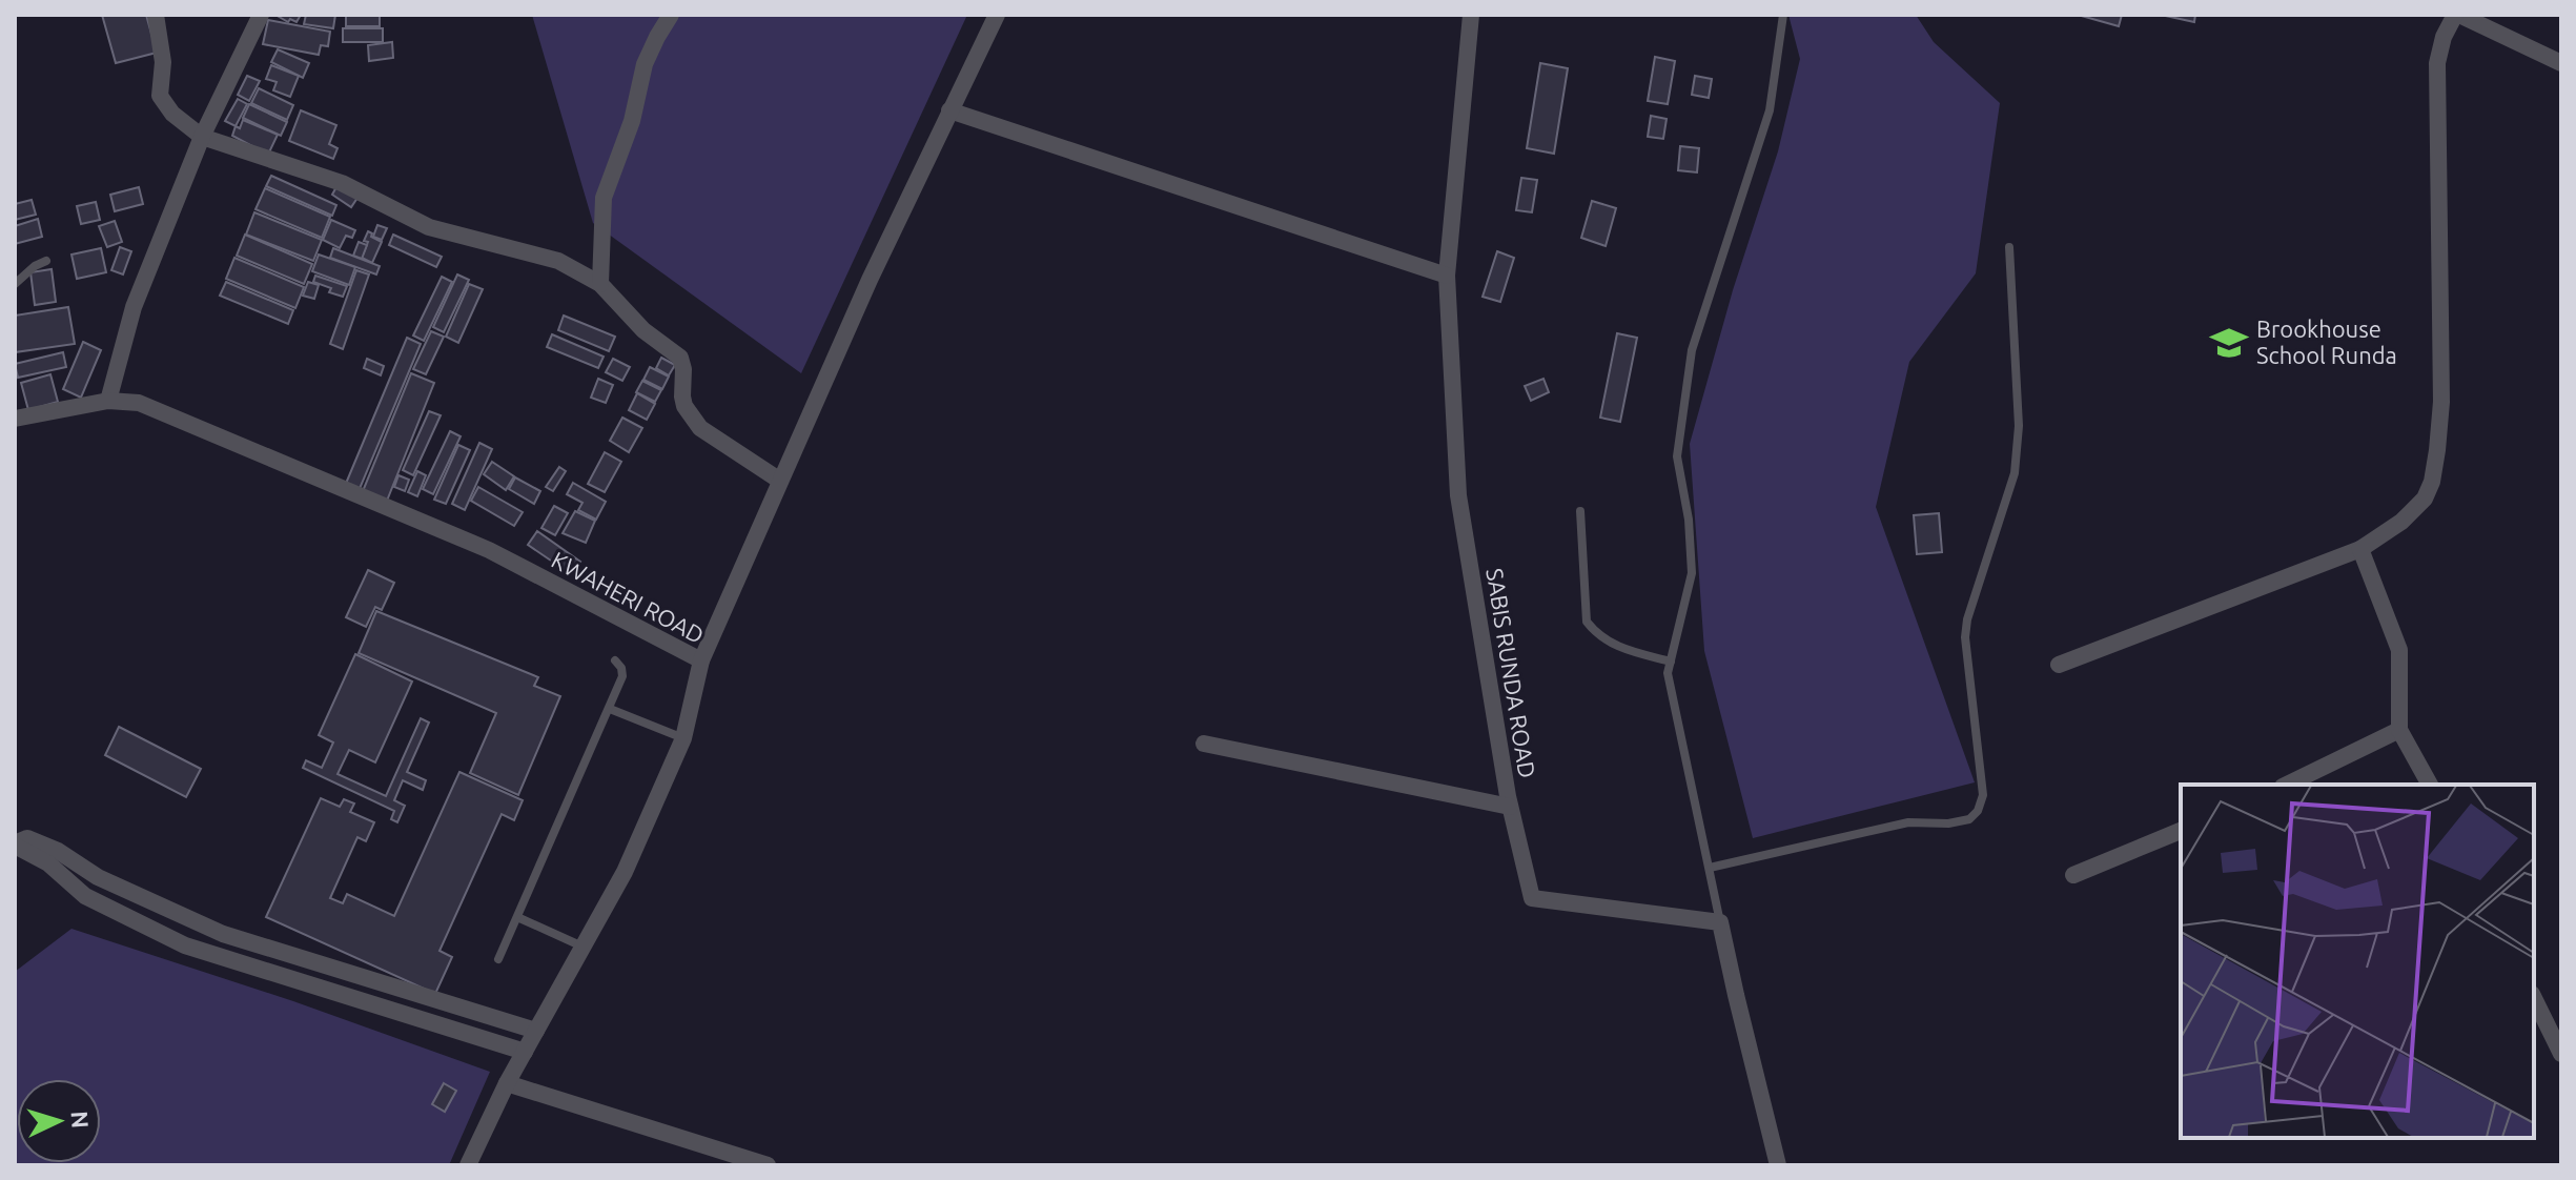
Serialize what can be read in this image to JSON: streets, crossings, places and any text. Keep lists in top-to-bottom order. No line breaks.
{"streets":{"street":["KWAHERI ROAD","SABIS RUNDA ROAD"]},"places":{"school or university":["Brookhouse School Runda"]},"north":"right"}
